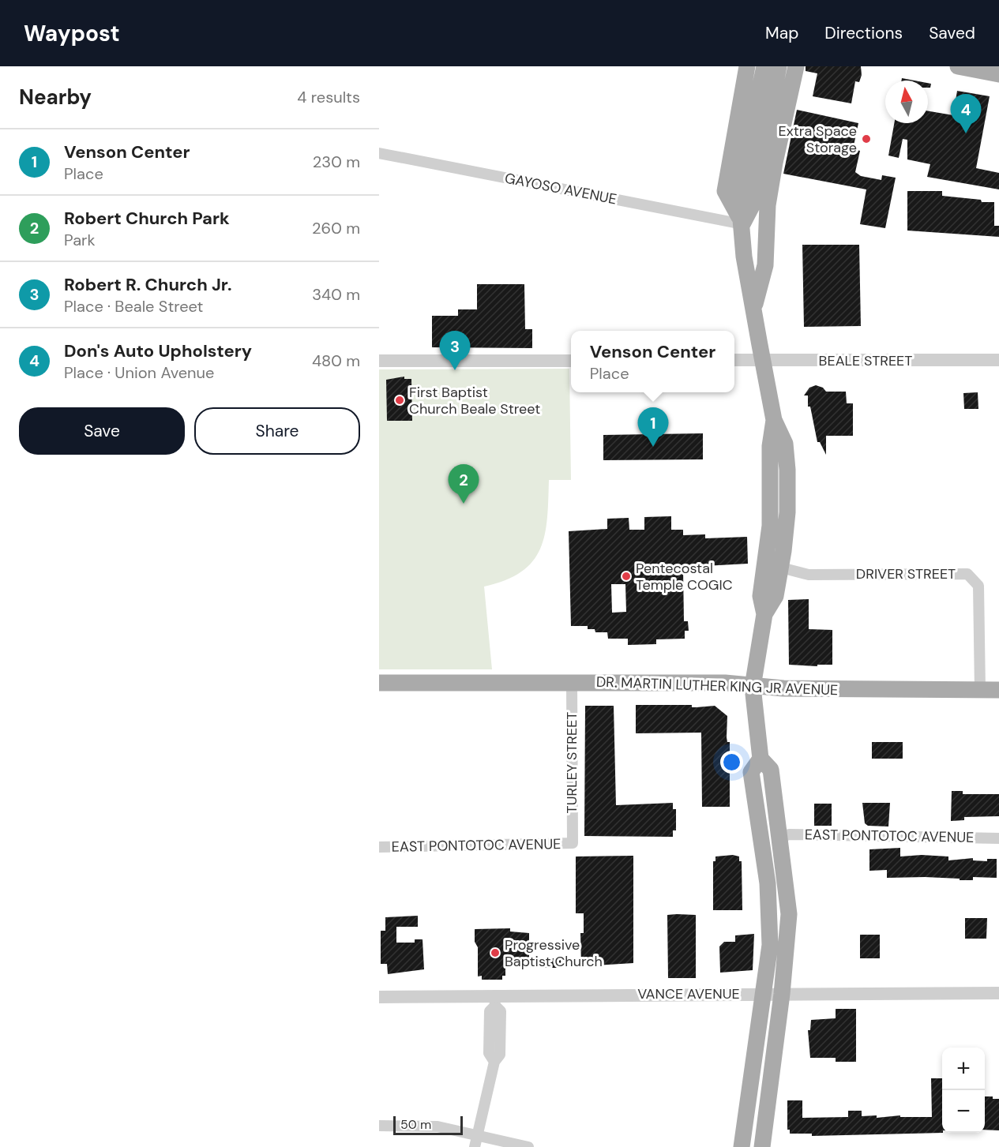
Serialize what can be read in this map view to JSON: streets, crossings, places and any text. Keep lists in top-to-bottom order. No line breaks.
{"streets":{"main road":["DR. MARTIN LUTHER KING JR AVENUE"],"street":["GAYOSO AVENUE","BEALE STREET","DRIVER STREET","TURLEY STREET","EAST PONTOTOC AVENUE","VANCE AVENUE"]},"crossings":[["DRIVER STREET","DR. MARTIN LUTHER KING JR AVENUE"],["DR. MARTIN LUTHER KING JR AVENUE","TURLEY STREET"],["TURLEY STREET","EAST PONTOTOC AVENUE"]],"places":["Extra Space Storage","First Baptist Church Beale Street","Pentecostal Temple COGIC","Progressive Baptist Church"],"scale_bar":"50 m","north":"top","page":{"header":"Waypost","nav":["Map","Directions","Saved"],"heading":["Nearby","4 results"],"pins":["4","3","1","2"],"list":[{"mark":"1","name":"Venson Center","note":"Place","value":"230 m"},{"mark":"2","name":"Robert Church Park","note":"Park","value":"260 m"},{"mark":"3","name":"Robert R. Church Jr.","note":"Place · Beale Street","value":"340 m"},{"mark":"4","name":"Don's Auto Upholstery","note":"Place · Union Avenue","value":"480 m"}],"popup":["Venson Center","Place"],"buttons":["Save","Share"],"map_buttons":["+","−"],"scale":"50 m"}}
